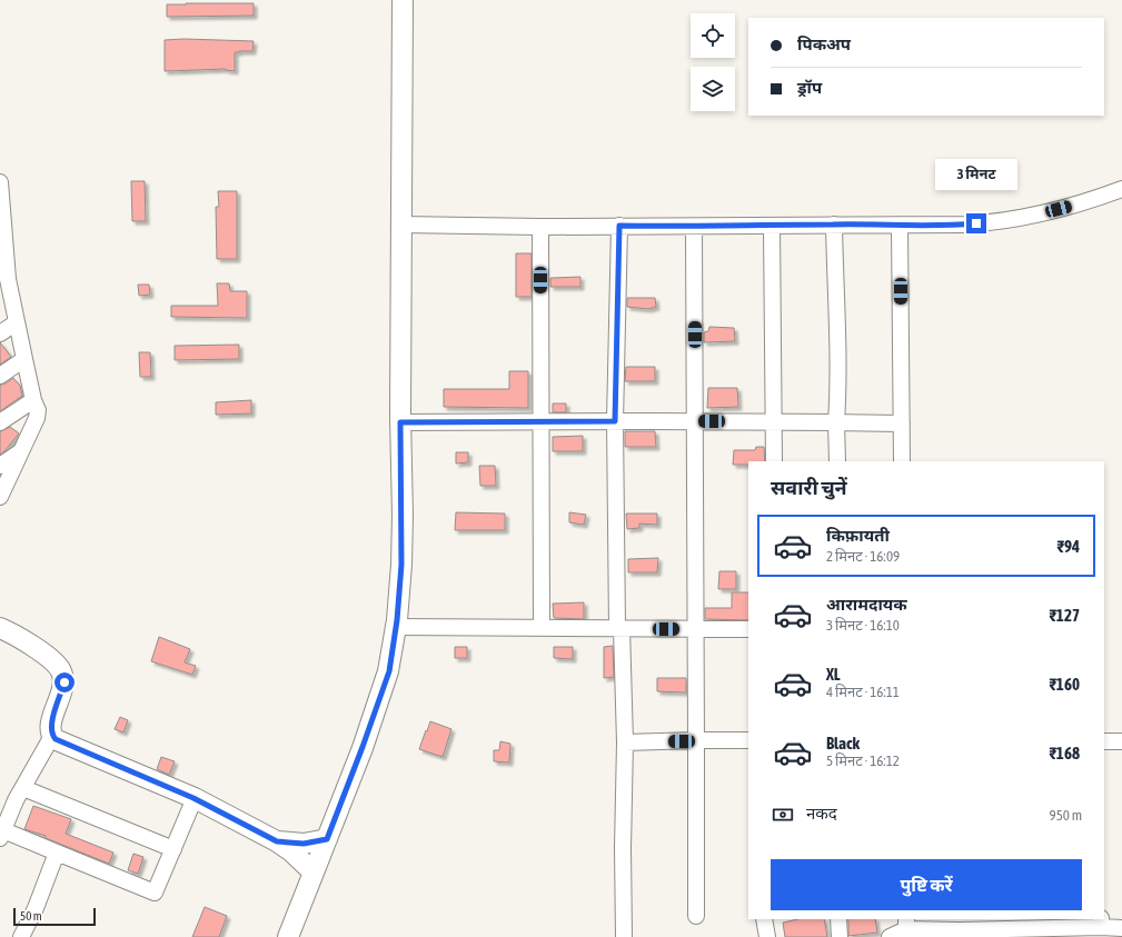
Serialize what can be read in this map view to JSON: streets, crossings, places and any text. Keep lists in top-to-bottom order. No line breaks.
{"scale_bar":"50 m","page":{"banner":["पिकअप","ड्रॉप"],"bubble":"3 मिनट","heading":"सवारी चुनें","list":[{"name":"किफ़ायती","note":"2 मिनट · 16:09","value":"₹94"},{"name":"आरामदायक","note":"3 मिनट · 16:10","value":"₹127"},{"name":"XL","note":"4 मिनट · 16:11","value":"₹160"},{"name":"Black","note":"5 मिनट · 16:12","value":"₹168"}],"pay":["नकद","950 m"],"buttons":"पुष्टि करें","scale":"50 m"}}
